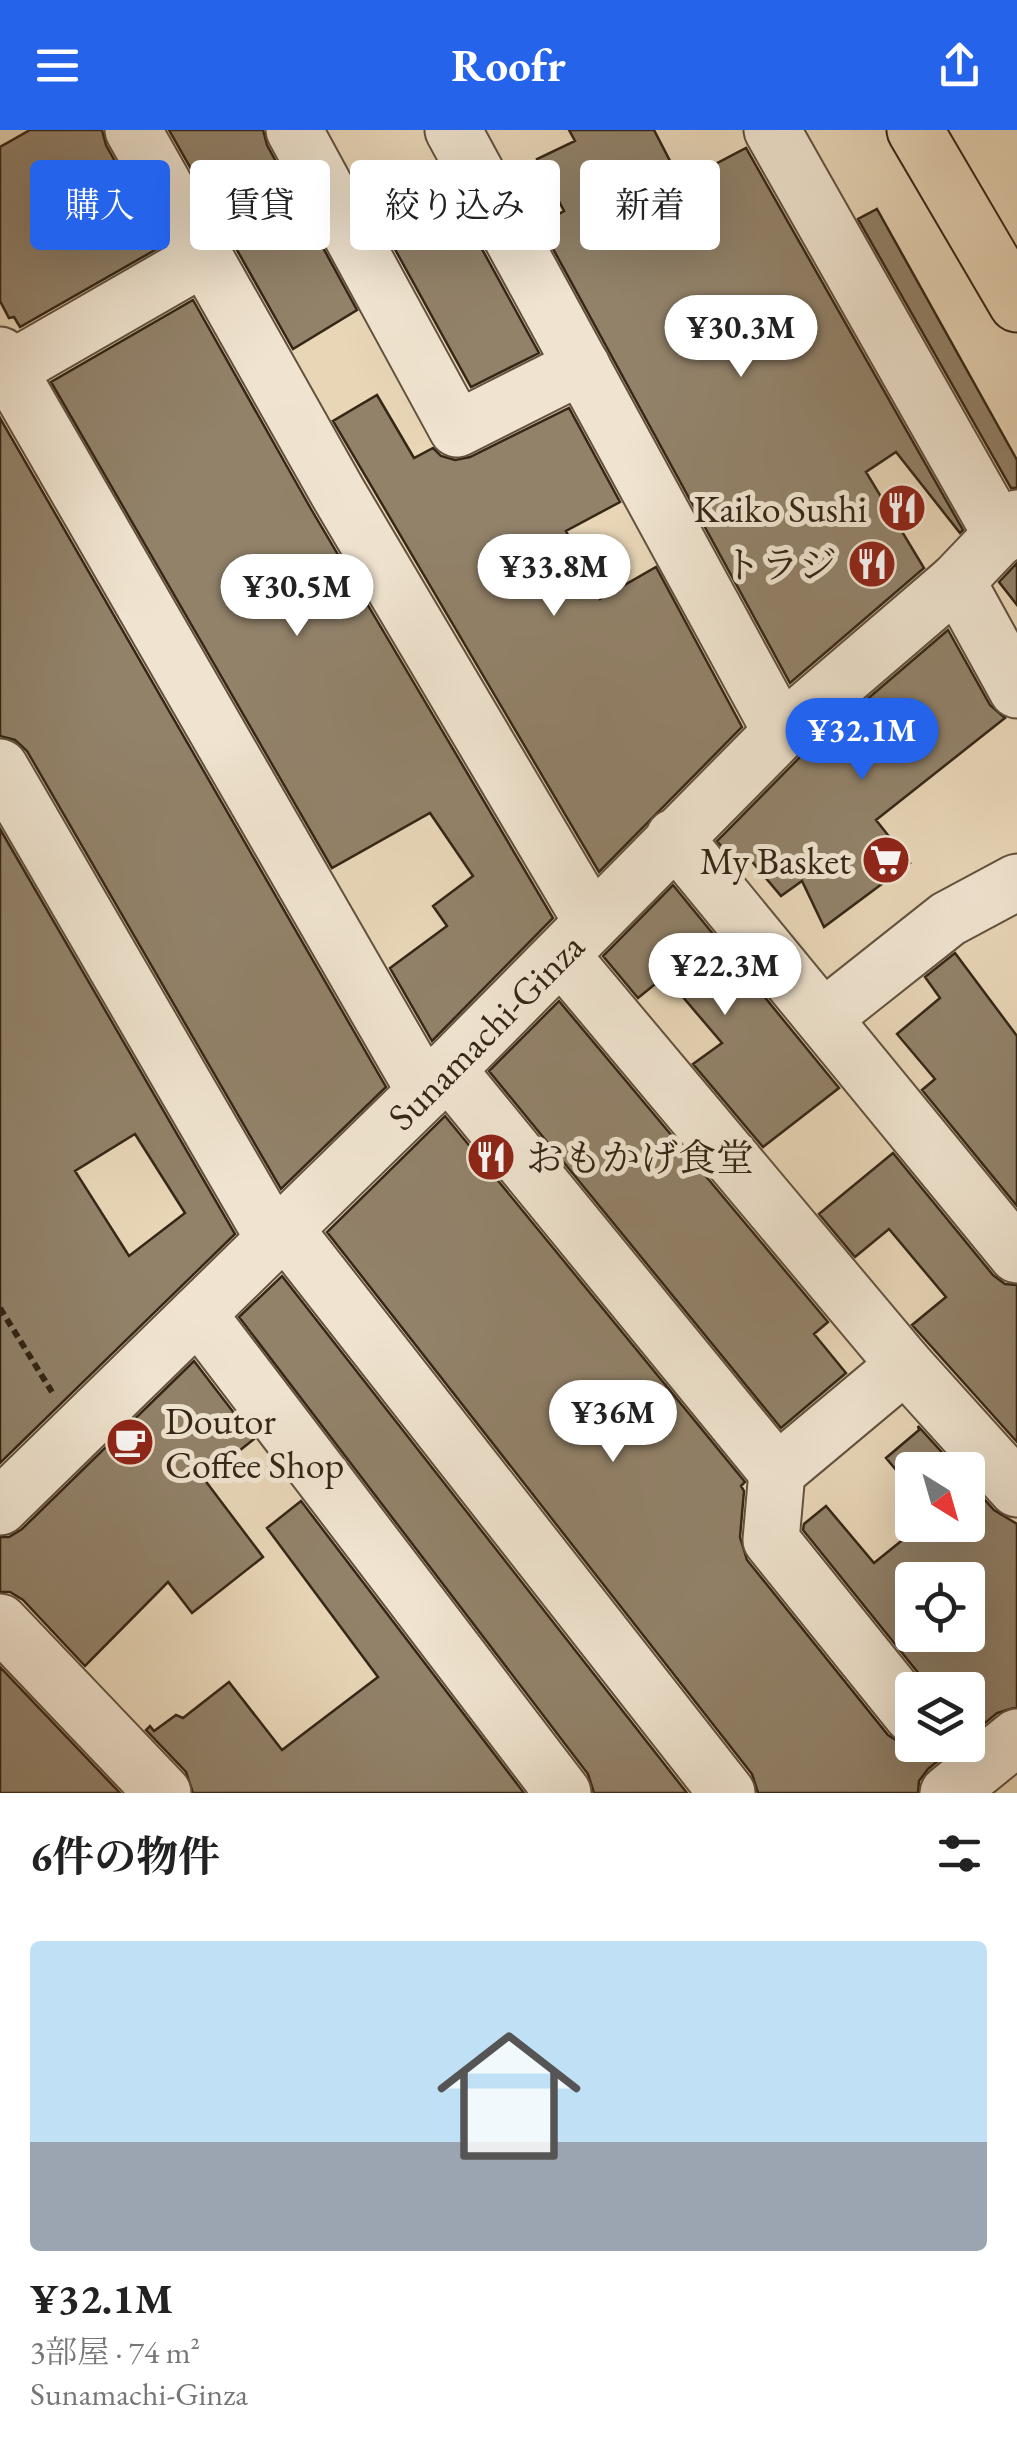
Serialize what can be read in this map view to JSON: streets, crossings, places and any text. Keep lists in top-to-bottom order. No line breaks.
{"streets":{"street":["Sunamachi-Ginza"]},"places":{"restaurant":["Kaiko Sushi","トラジ","おもかげ食堂"],"supermarket":["My Basket"],"cafe":["Doutor Coffee Shop"]},"north":"bottom right","page":{"header":"Roofr","chip":["購入","賃貸","絞り込み","新着"],"price":["¥30.3M","¥33.8M","¥30.5M","¥32.1M","¥22.3M","¥36M"],"heading":"6件の物件","list":[{"name":"¥32.1M","note":"3部屋 · 74 m² · Sunamachi-Ginza"}]}}
